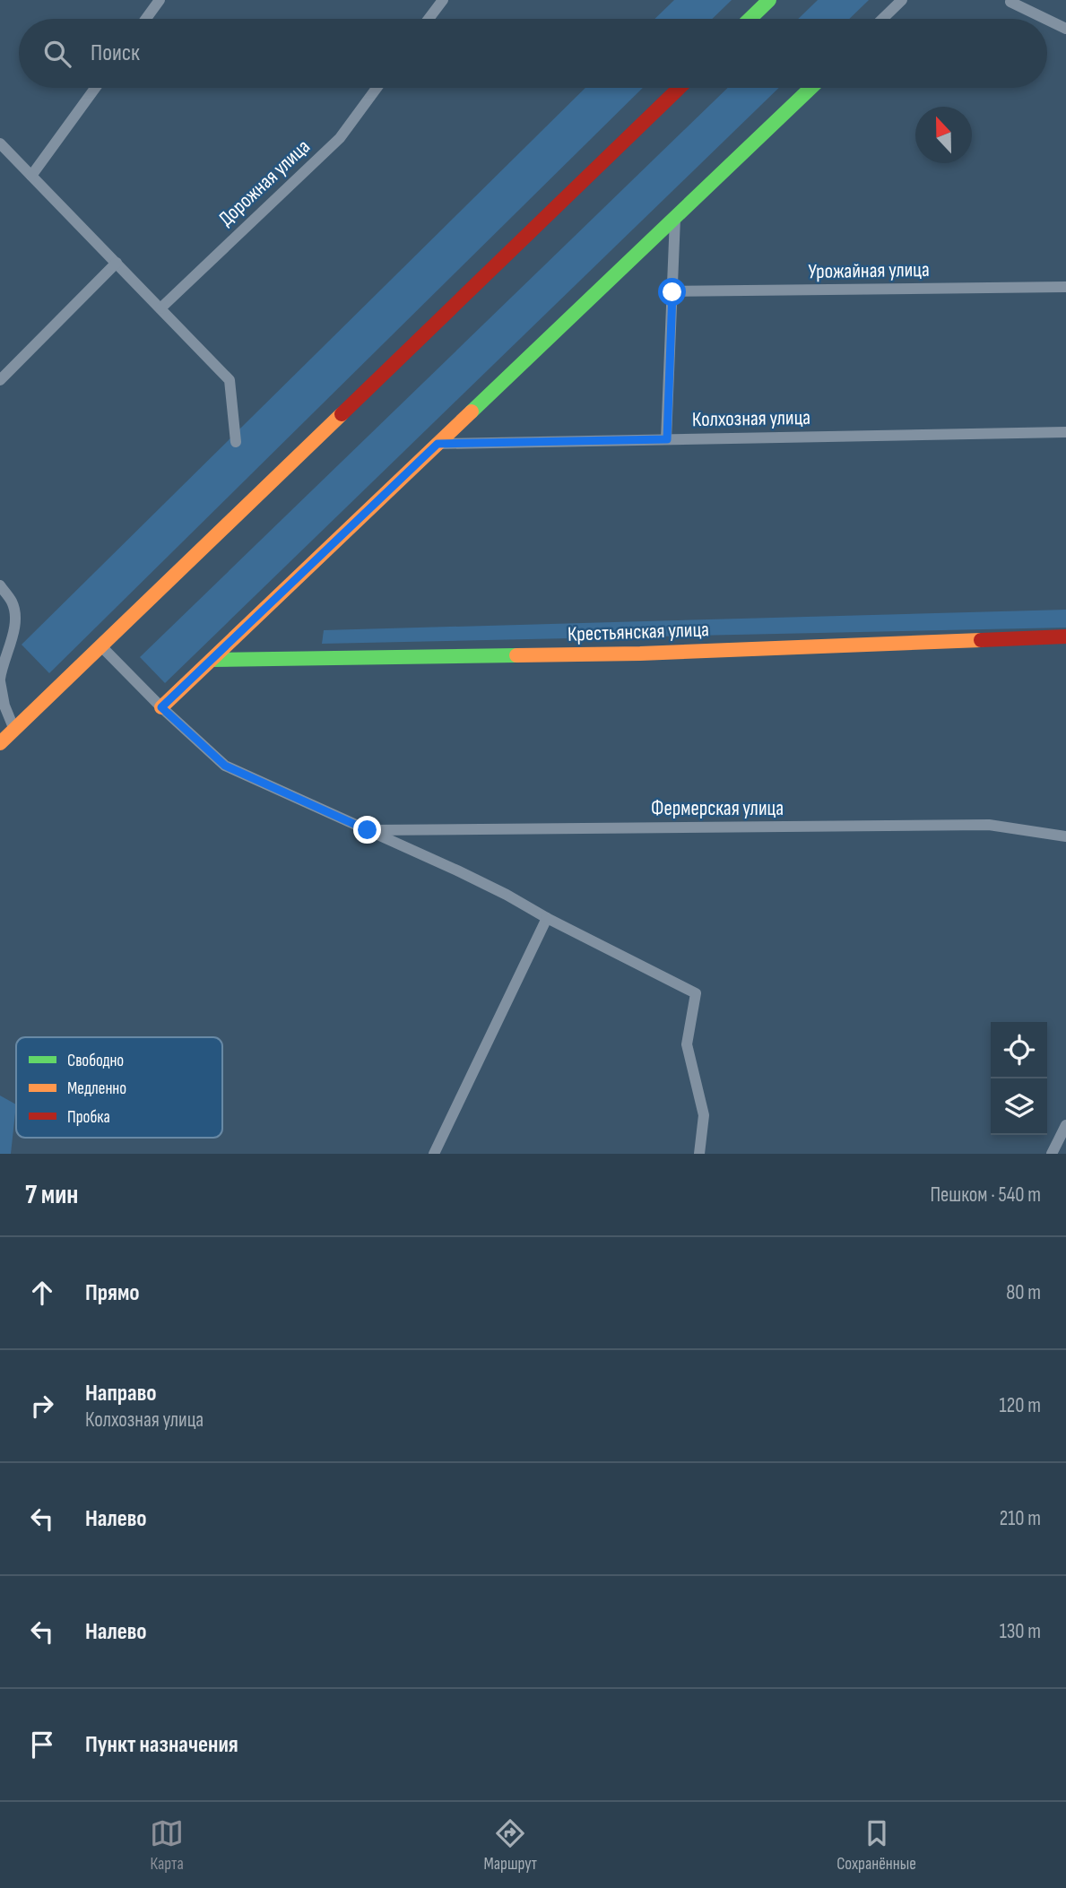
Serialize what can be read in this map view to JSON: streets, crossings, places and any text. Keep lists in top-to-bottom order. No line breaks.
{"streets":{"street":["Дорожная улица","Урожайная улица","Колхозная улица","Крестьянская улица","Фермерская улица"]},"legend":["Свободно","Медленно","Пробка"],"north":"top","page":{"search":"Поиск","heading":["7 мин","Пешком · 540 m"],"list":[["Прямо","80 m"],["Направо","Колхозная улица","120 m"],["Налево","210 m"],["Налево","130 m"],"Пункт назначения"],"nav":["Карта","Маршрут","Сохранённые"]}}
